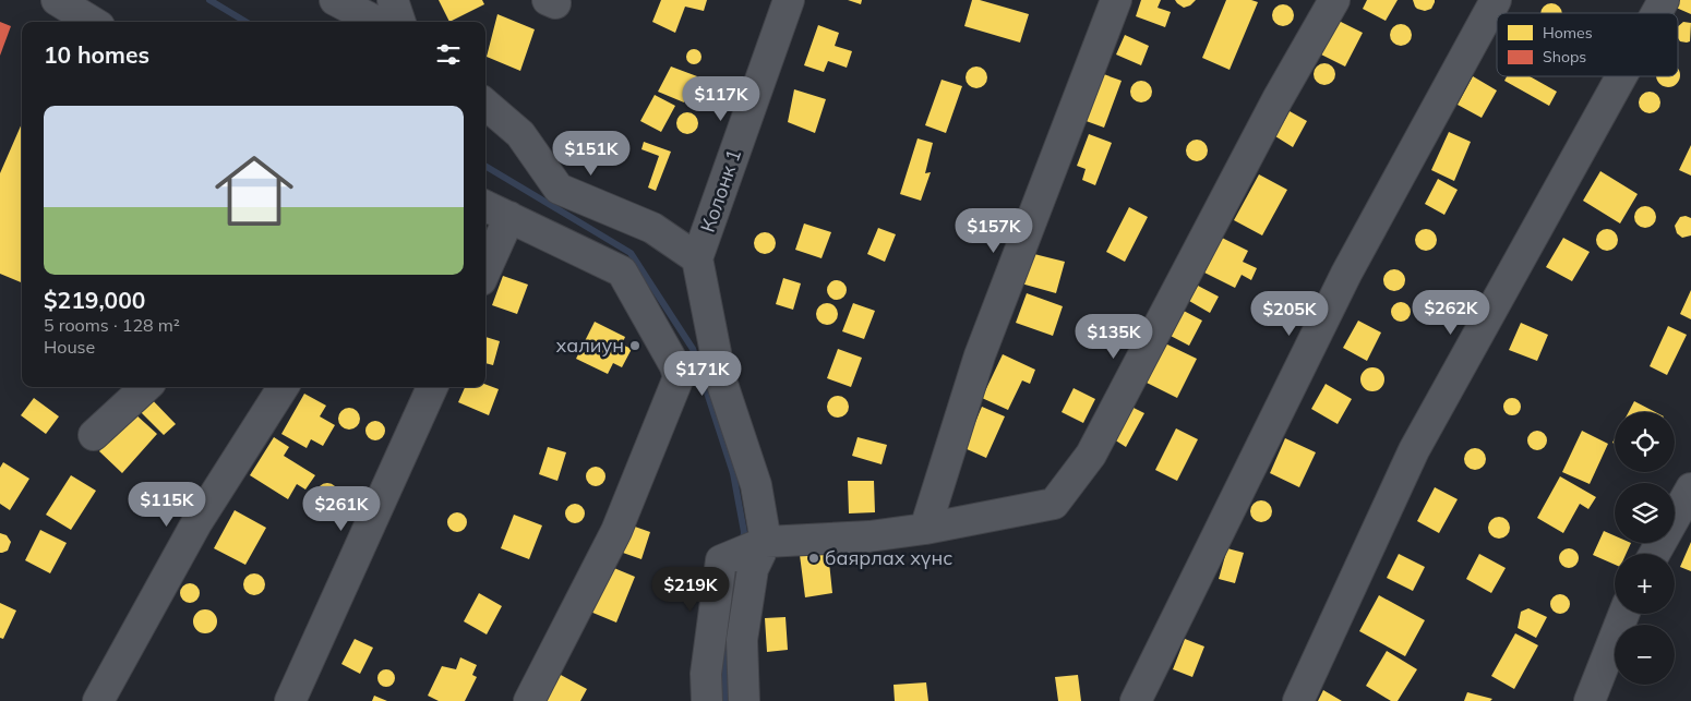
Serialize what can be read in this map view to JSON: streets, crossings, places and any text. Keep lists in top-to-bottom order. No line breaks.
{"streets":{"street":["Колонк 1"]},"places":["халиун","баярлах хүнс"],"legend":["Homes","Shops"],"page":{"heading":"10 homes","price":["$117K","$151K","$157K","$262K","$205K","$135K","$171K","$115K","$261K","$219K"],"list":[{"name":"$219,000","note":"5 rooms · 128 m² · House"}],"map_buttons":["+","−"]}}
